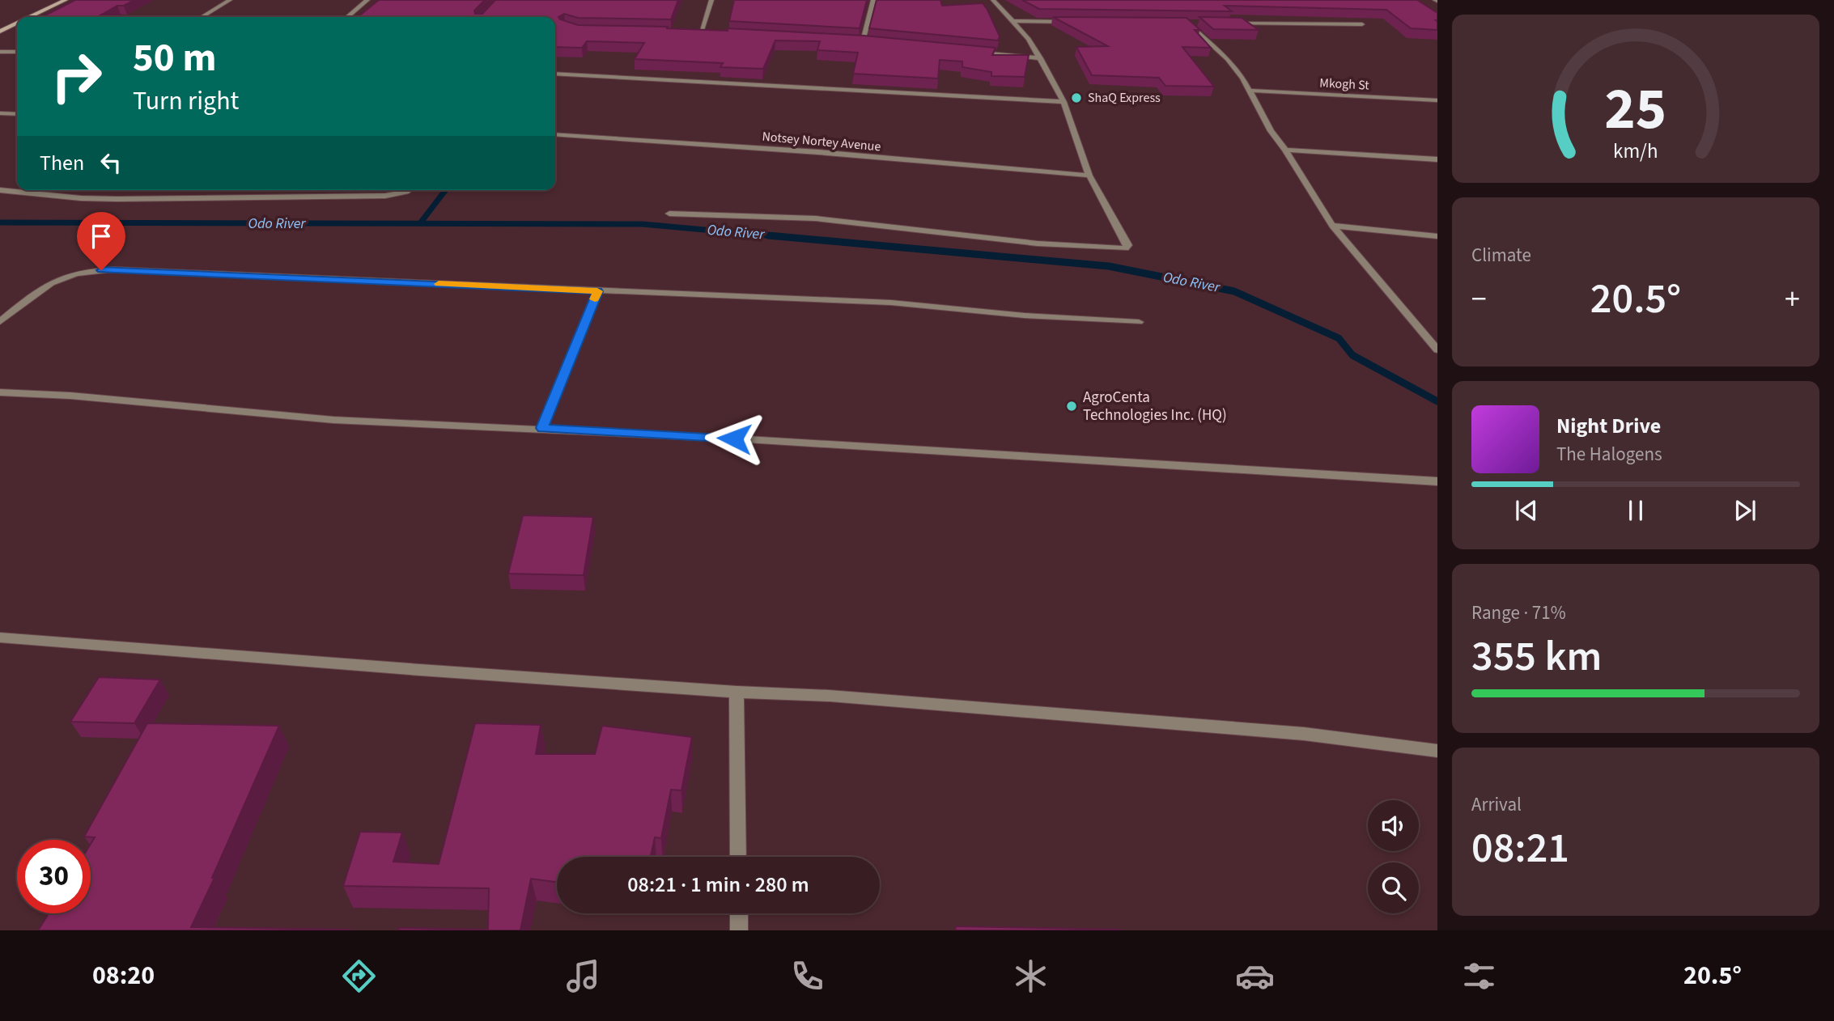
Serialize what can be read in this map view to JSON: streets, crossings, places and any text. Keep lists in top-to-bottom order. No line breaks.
{"streets":{"street":["Mkogh St","Notsey Nortey Avenue"]},"water":["Odo River"],"places":["ShaQ Express","AgroCenta Technologies Inc. (HQ)"],"page":{"turn":["50 m","Turn right"],"then":"Then","tile":["Climate",["Range · 71%","355 km"],["Arrival","08:21"]],"heat":["−","20.5°","+"],"song":["Night Drive","The Halogens"],"limit":"30","trip":"08:21 · 1 min · 280 m","tabs":["08:20","20.5°"],"gauge":["25","km/h"]}}
